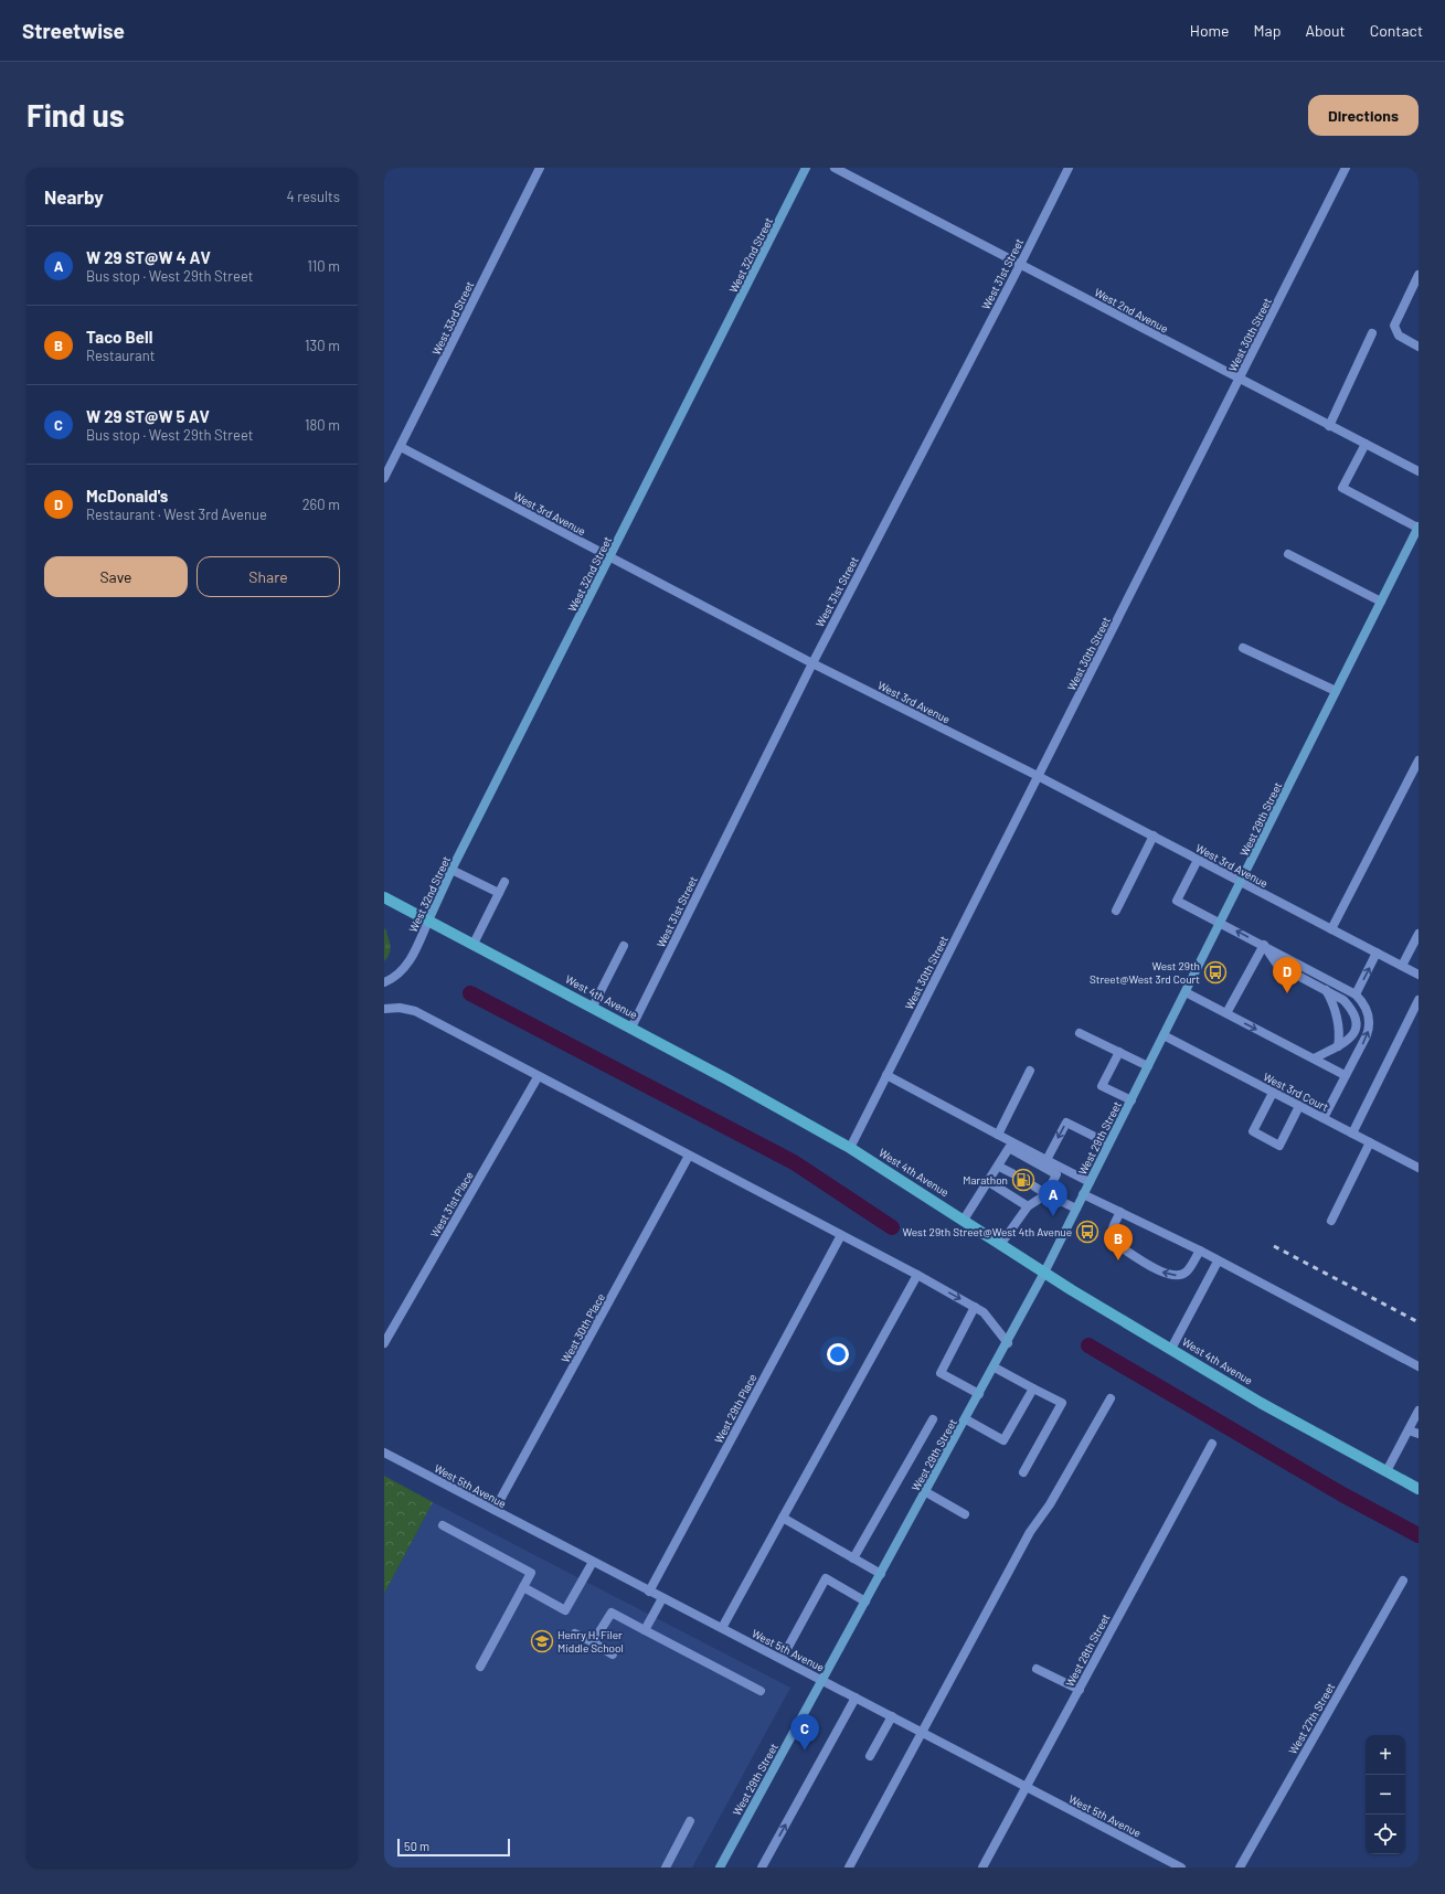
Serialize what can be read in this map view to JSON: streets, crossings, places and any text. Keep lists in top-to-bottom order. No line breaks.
{"streets":{"main road":["West 4th Avenue"],"street":["West 32nd Street","West 31st Street","West 2nd Avenue","West 33rd Street","West 30th Street","West 3rd Avenue","West 29th Street","West 3rd Court","West 31st Place","West 30th Place","West 29th Place","West 5th Avenue","West 28th Street","West 27th Street"]},"crossings":[["West 32nd Street","West 3rd Avenue"],["West 32nd Street","West 4th Avenue"],["West 31st Street","West 2nd Avenue"],["West 31st Street","West 3rd Avenue"],["West 31st Street","West 4th Avenue"],["West 2nd Avenue","West 30th Street"],["West 33rd Street","West 3rd Avenue"],["West 30th Street","West 3rd Avenue"],["West 30th Street","West 4th Avenue"],["West 3rd Avenue","West 29th Street"],["West 29th Street","West 4th Avenue"],["West 29th Street","West 3rd Court"],["West 29th Street","West 5th Avenue"],["West 30th Place","West 5th Avenue"],["West 29th Place","West 5th Avenue"],["West 5th Avenue","West 28th Street"]],"places":{"bus stop":["West 29th Street@West 3rd Court","West 29th Street@West 4th Avenue"],"fuel station":["Marathon"],"school or university":["Henry H. Filer Middle School"]},"scale_bar":"50 m","page":{"header":"Streetwise","nav":["Home","Map","About","Contact"],"buttons":["Directions",["Save","Share"]],"title":"Find us","heading":["Nearby","4 results"],"list":[{"mark":"A","name":"W 29 ST@W 4 AV","note":"Bus stop · West 29th Street","value":"110 m"},{"mark":"B","name":"Taco Bell","note":"Restaurant","value":"130 m"},{"mark":"C","name":"W 29 ST@W 5 AV","note":"Bus stop · West 29th Street","value":"180 m"},{"mark":"D","name":"McDonald's","note":"Restaurant · West 3rd Avenue","value":"260 m"}],"pins":["D","A","B","C"],"map_buttons":["+","−"],"scale":"50 m"}}
